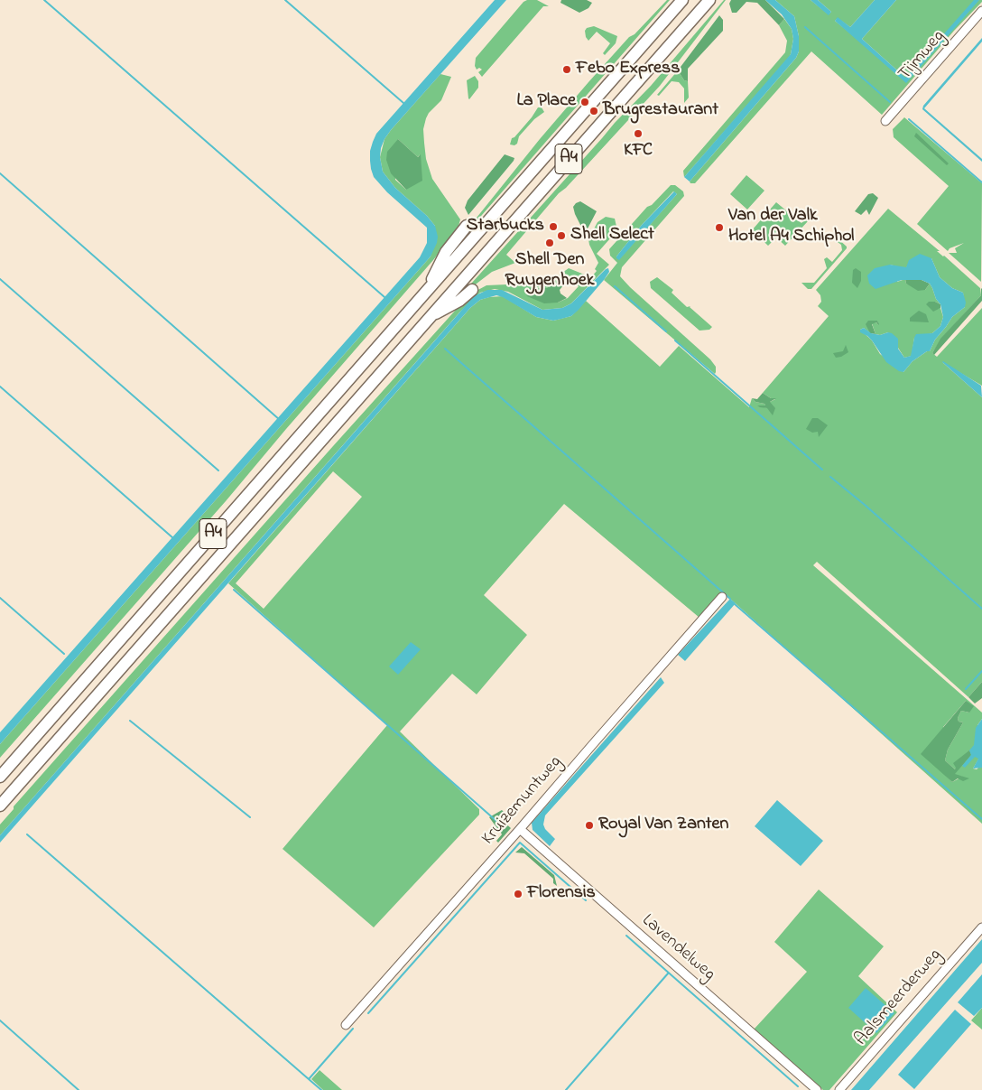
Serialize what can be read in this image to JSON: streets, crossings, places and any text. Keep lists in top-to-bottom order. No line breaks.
{"streets":{"highway":["A4"],"street":["Tijmweg","Kruizemuntweg","Lavendelweg","Aalsmeerderweg"]},"crossings":[["Kruizemuntweg","Lavendelweg"]],"places":["Febo Express","La Place","Brugrestaurant","KFC","Starbucks","Van der Valk Hotel A4 Schiphol","Shell Select","Shell Den Ruygenhoek","Royal Van Zanten","Florensis"]}
